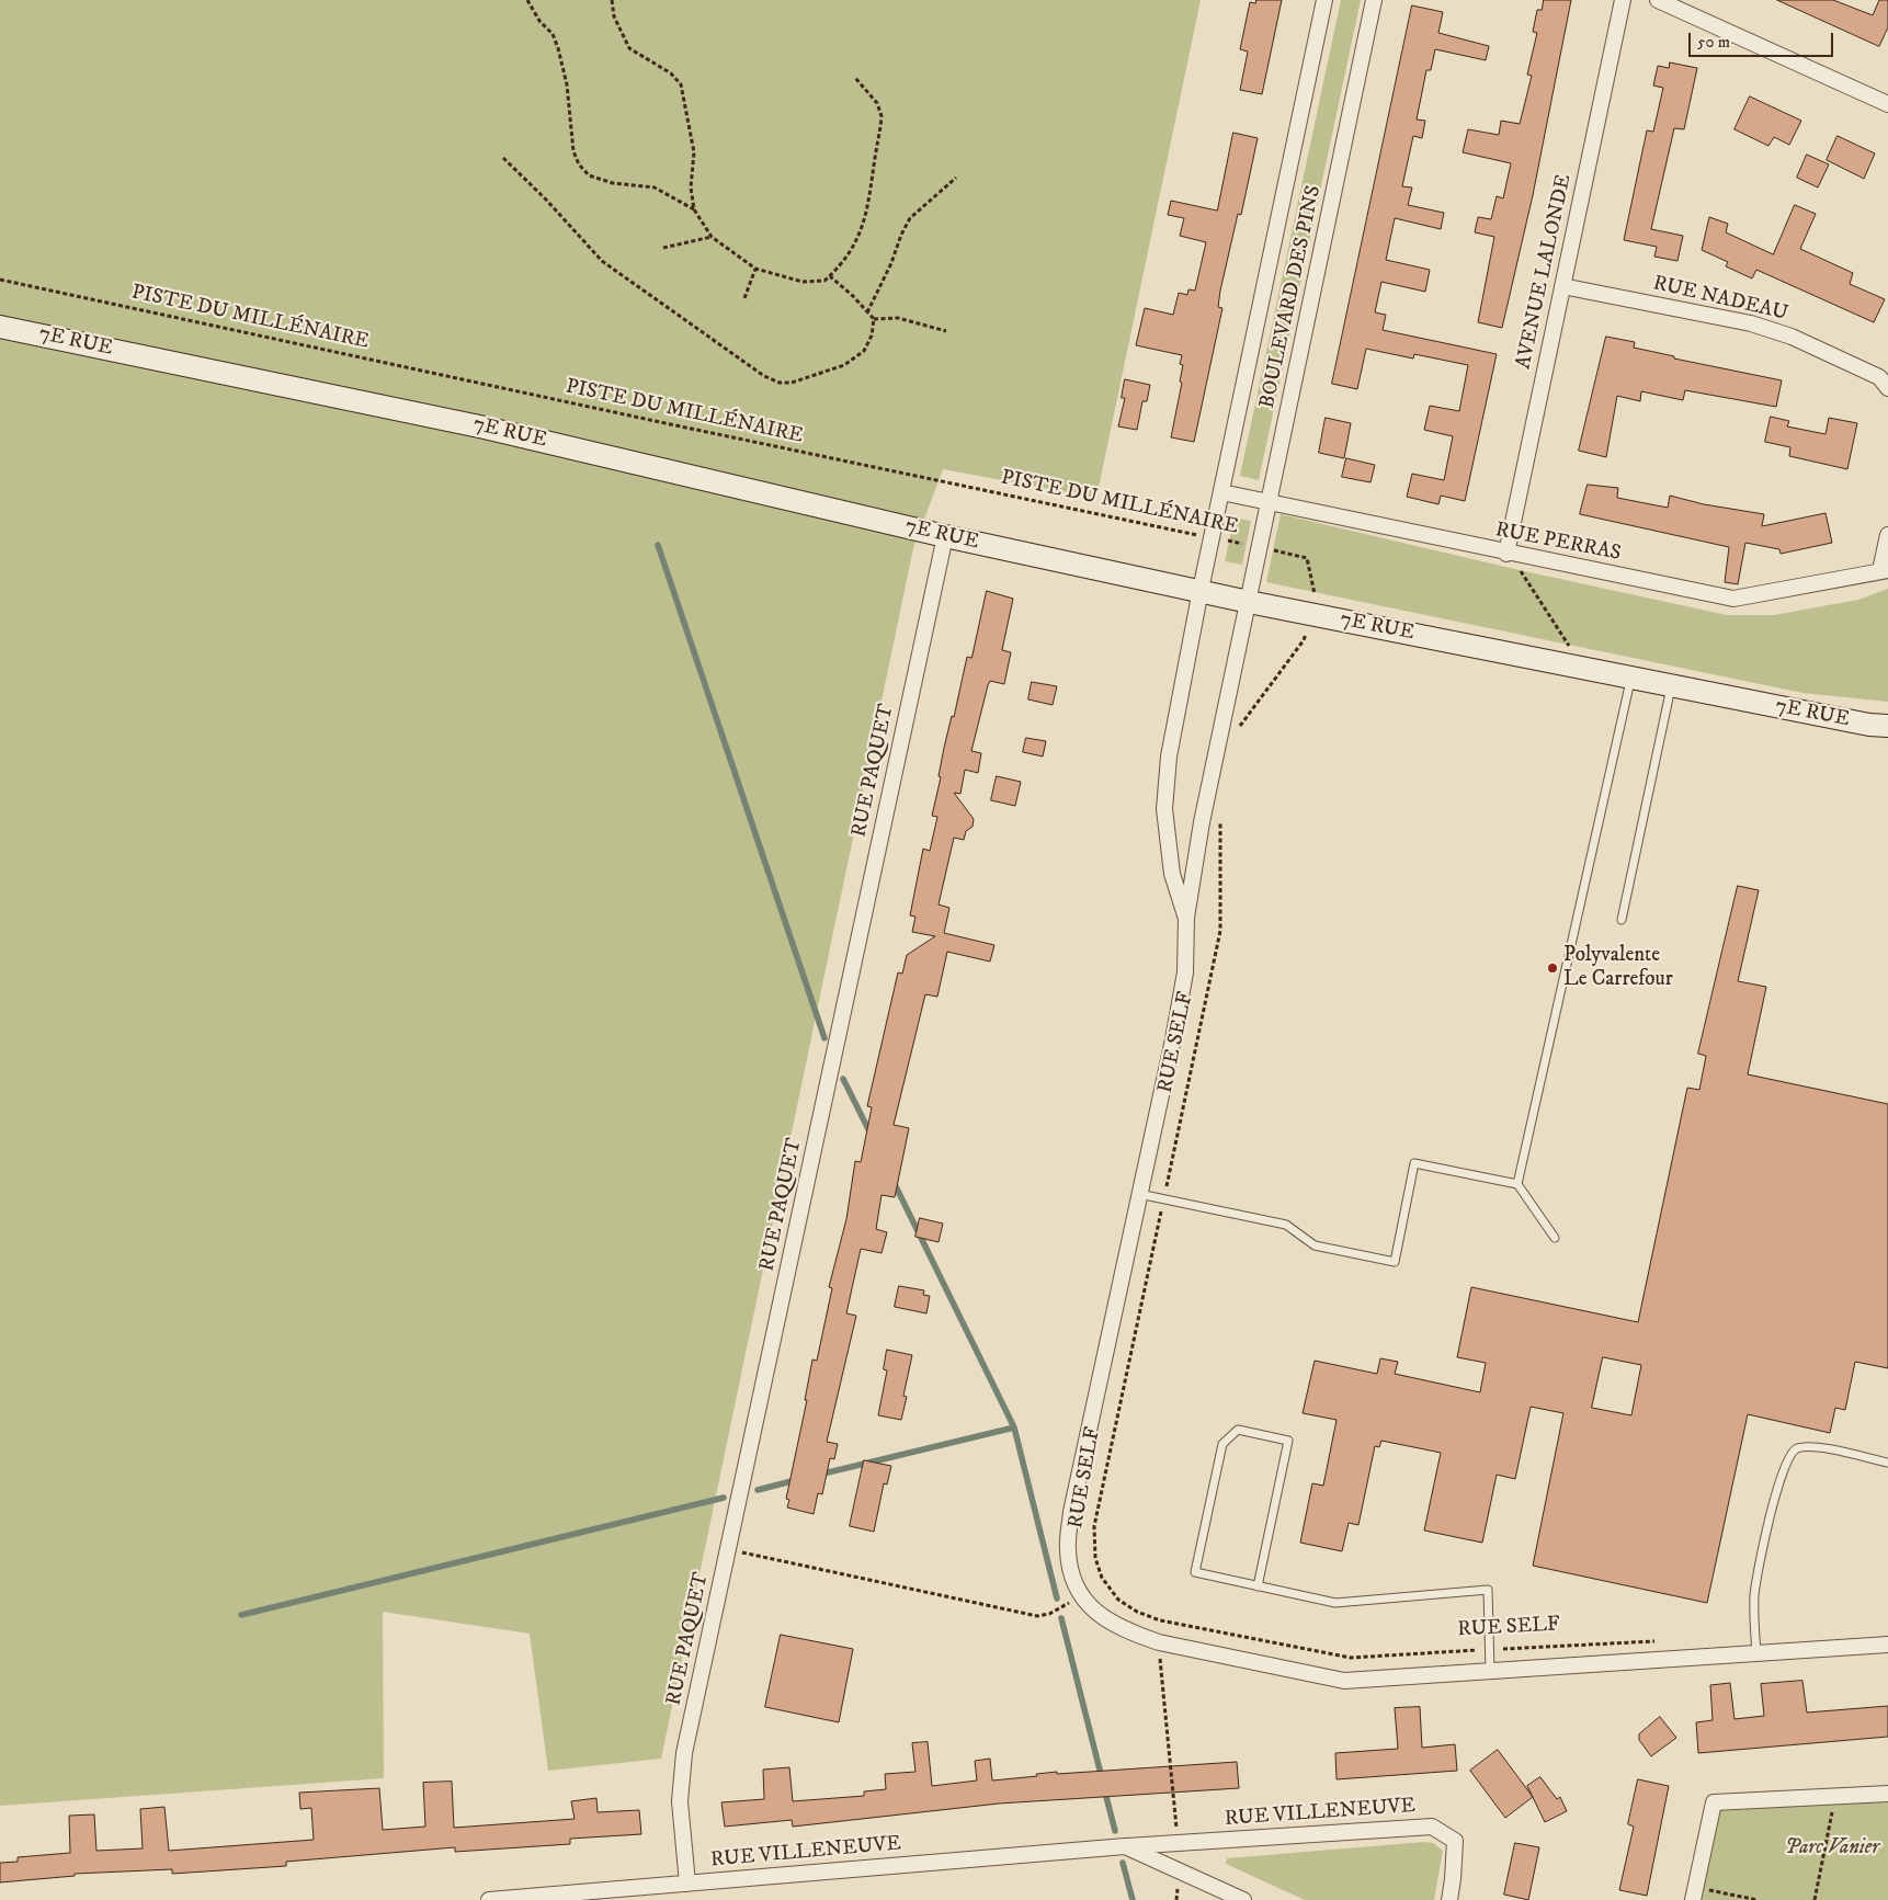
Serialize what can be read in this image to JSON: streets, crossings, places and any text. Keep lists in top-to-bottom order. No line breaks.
{"streets":{"street":["AVENUE LALONDE","BOULEVARD DES PINS","RUE NADEAU","7E RUE","RUE PERRAS","RUE PAQUET","RUE SELF","RUE VILLENEUVE"],"path":["PISTE DU MILLÉNAIRE"]},"crossings":[["AVENUE LALONDE","RUE NADEAU"],["AVENUE LALONDE","RUE PERRAS"],["BOULEVARD DES PINS","PISTE DU MILLÉNAIRE"],["BOULEVARD DES PINS","7E RUE"],["BOULEVARD DES PINS","RUE PERRAS"],["BOULEVARD DES PINS","RUE SELF"],["PISTE DU MILLÉNAIRE","7E RUE"],["7E RUE","RUE PAQUET"],["7E RUE","RUE SELF"],["RUE PAQUET","RUE VILLENEUVE"]],"parks":["Parc Vanier"],"places":["Polyvalente Le Carrefour"],"scale_bar":"50 m"}
